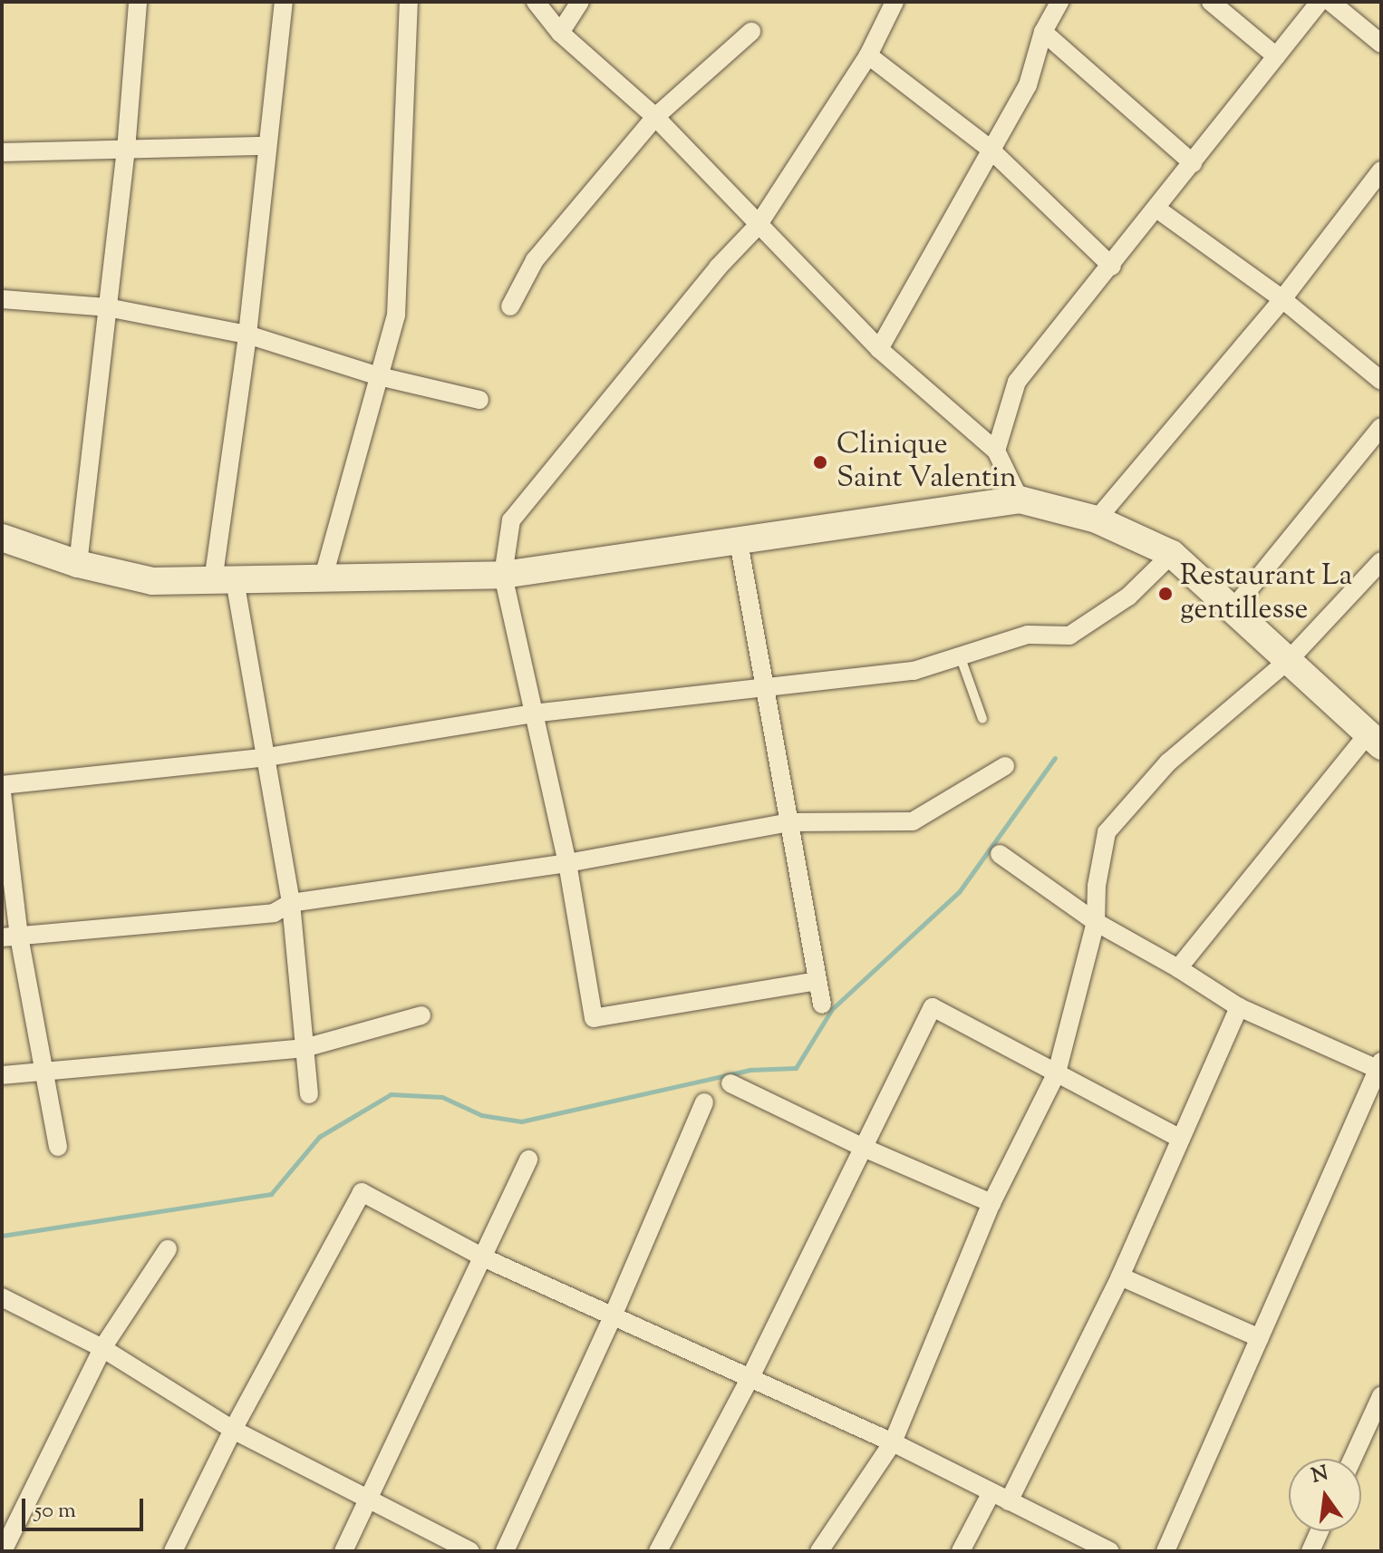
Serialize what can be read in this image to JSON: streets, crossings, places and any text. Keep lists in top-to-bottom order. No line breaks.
{"places":["Clinique Saint Valentin","Restaurant La gentillesse"],"scale_bar":"50 m","north":"top"}
